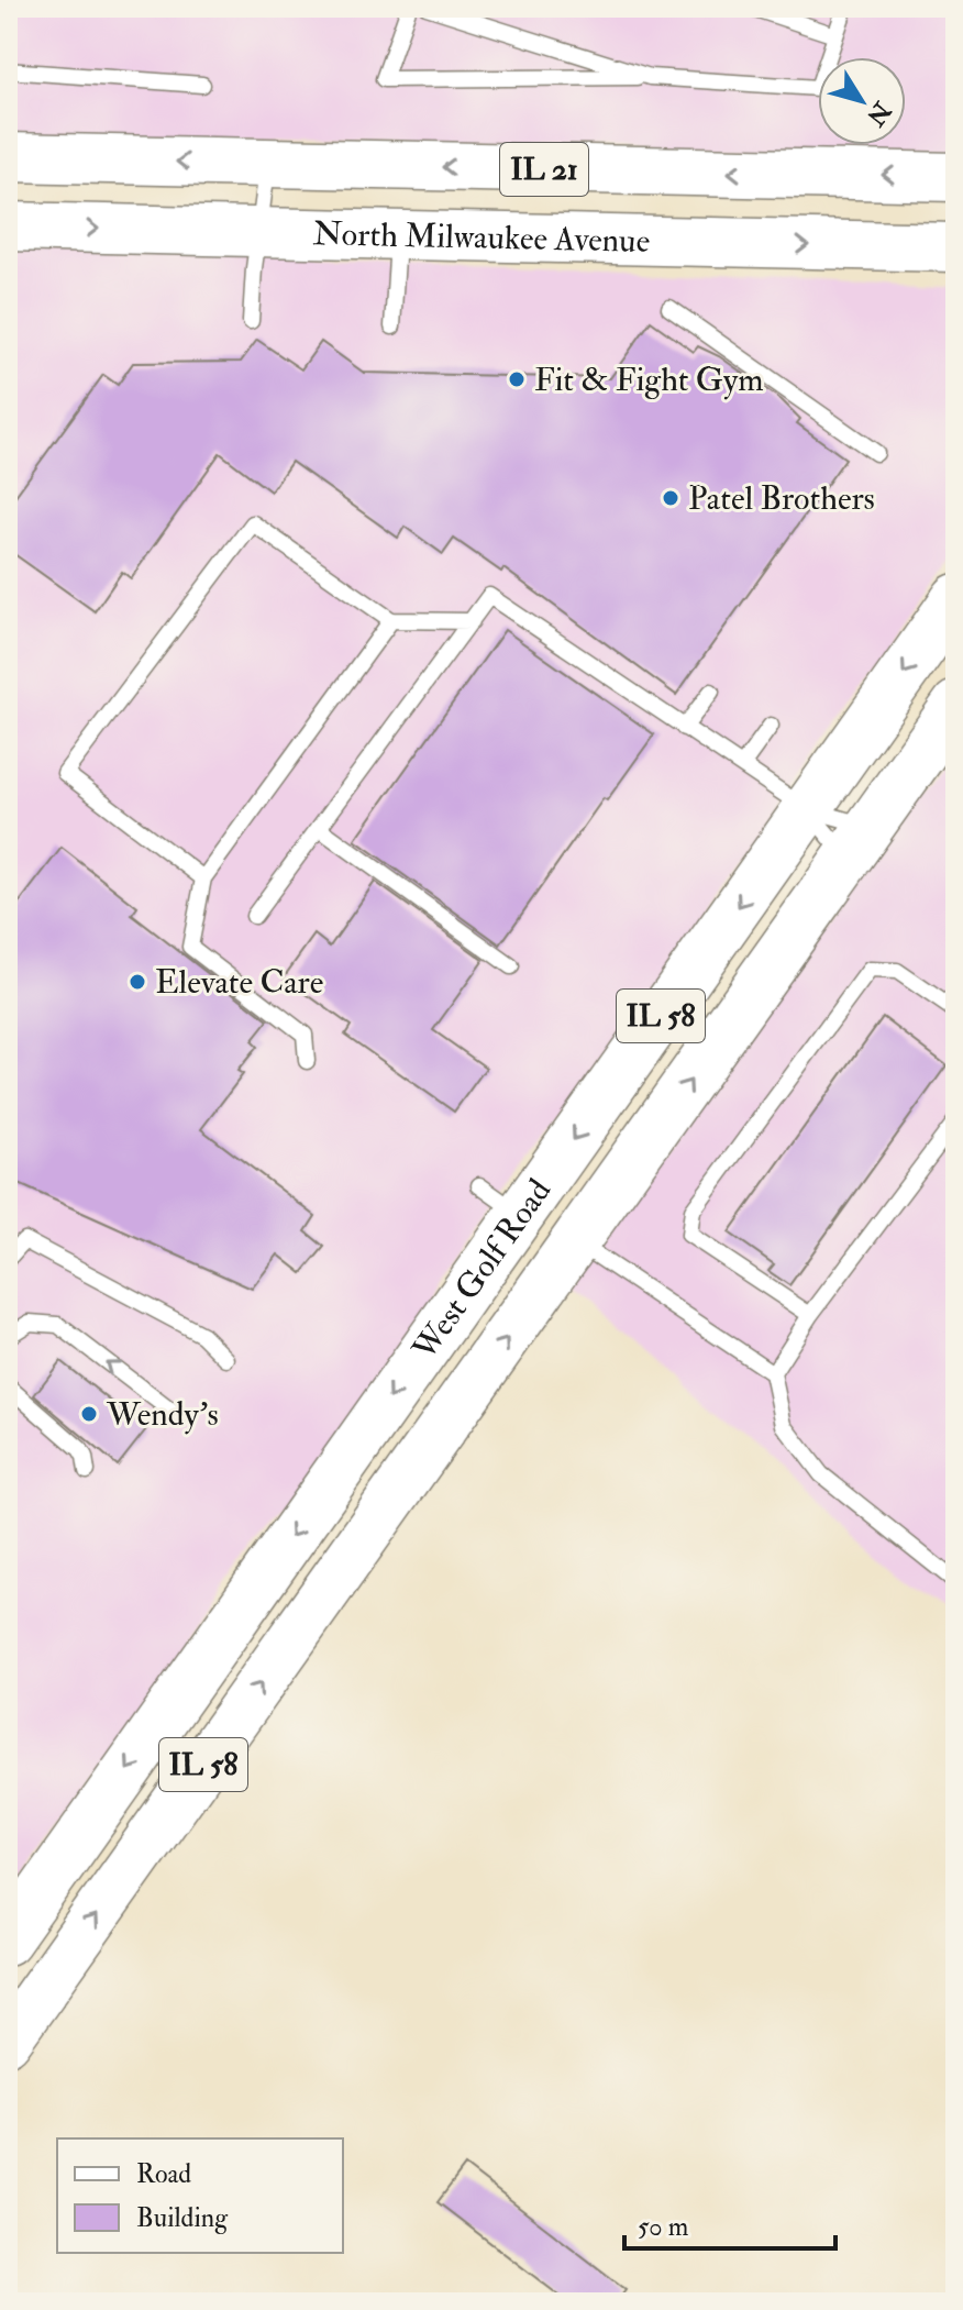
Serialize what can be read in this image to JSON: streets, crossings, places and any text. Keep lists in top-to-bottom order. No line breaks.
{"streets":{"main road":["IL 21","North Milwaukee Avenue","IL 58","West Golf Road"]},"places":["Fit & Fight Gym","Patel Brothers","Elevate Care","Wendy's"],"legend":["Road","Building"],"scale_bar":"50 m","north":"bottom right"}
